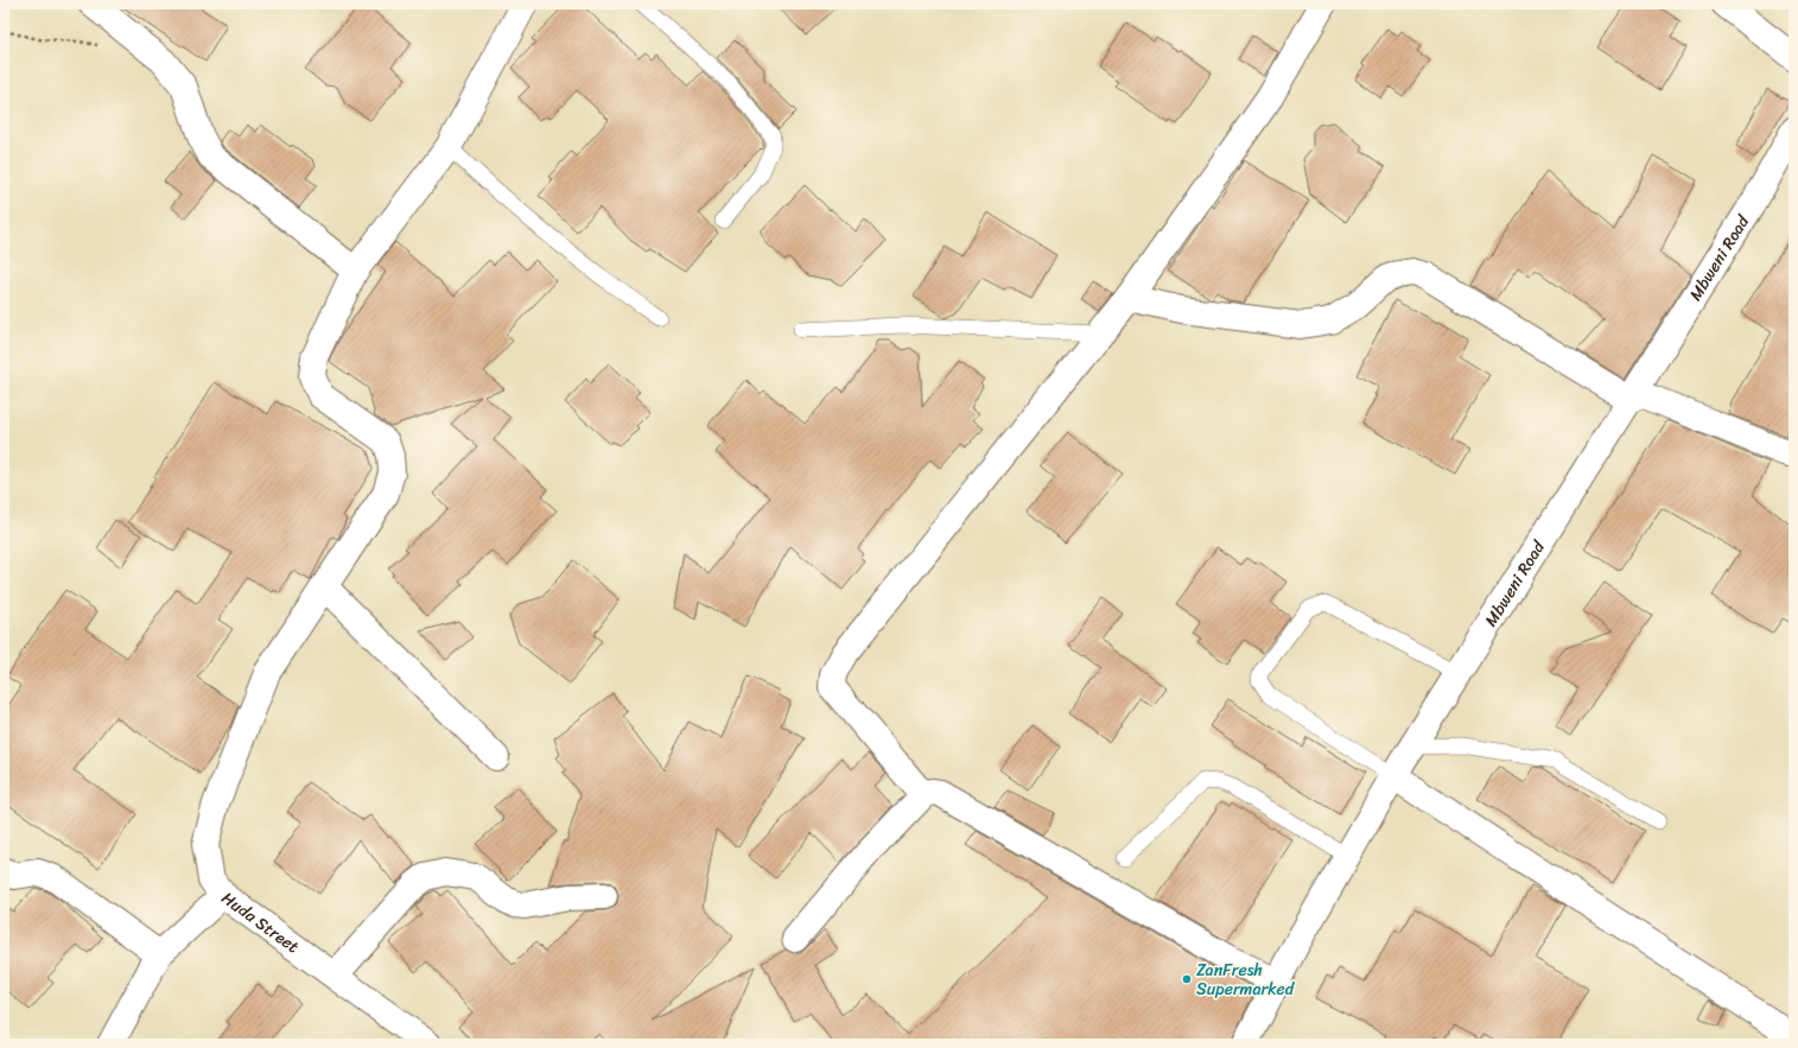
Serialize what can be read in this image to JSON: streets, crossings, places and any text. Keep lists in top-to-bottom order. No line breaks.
{"streets":{"street":["Mbweni Road","Huda Street"]},"places":["ZanFresh Supermarked"]}
